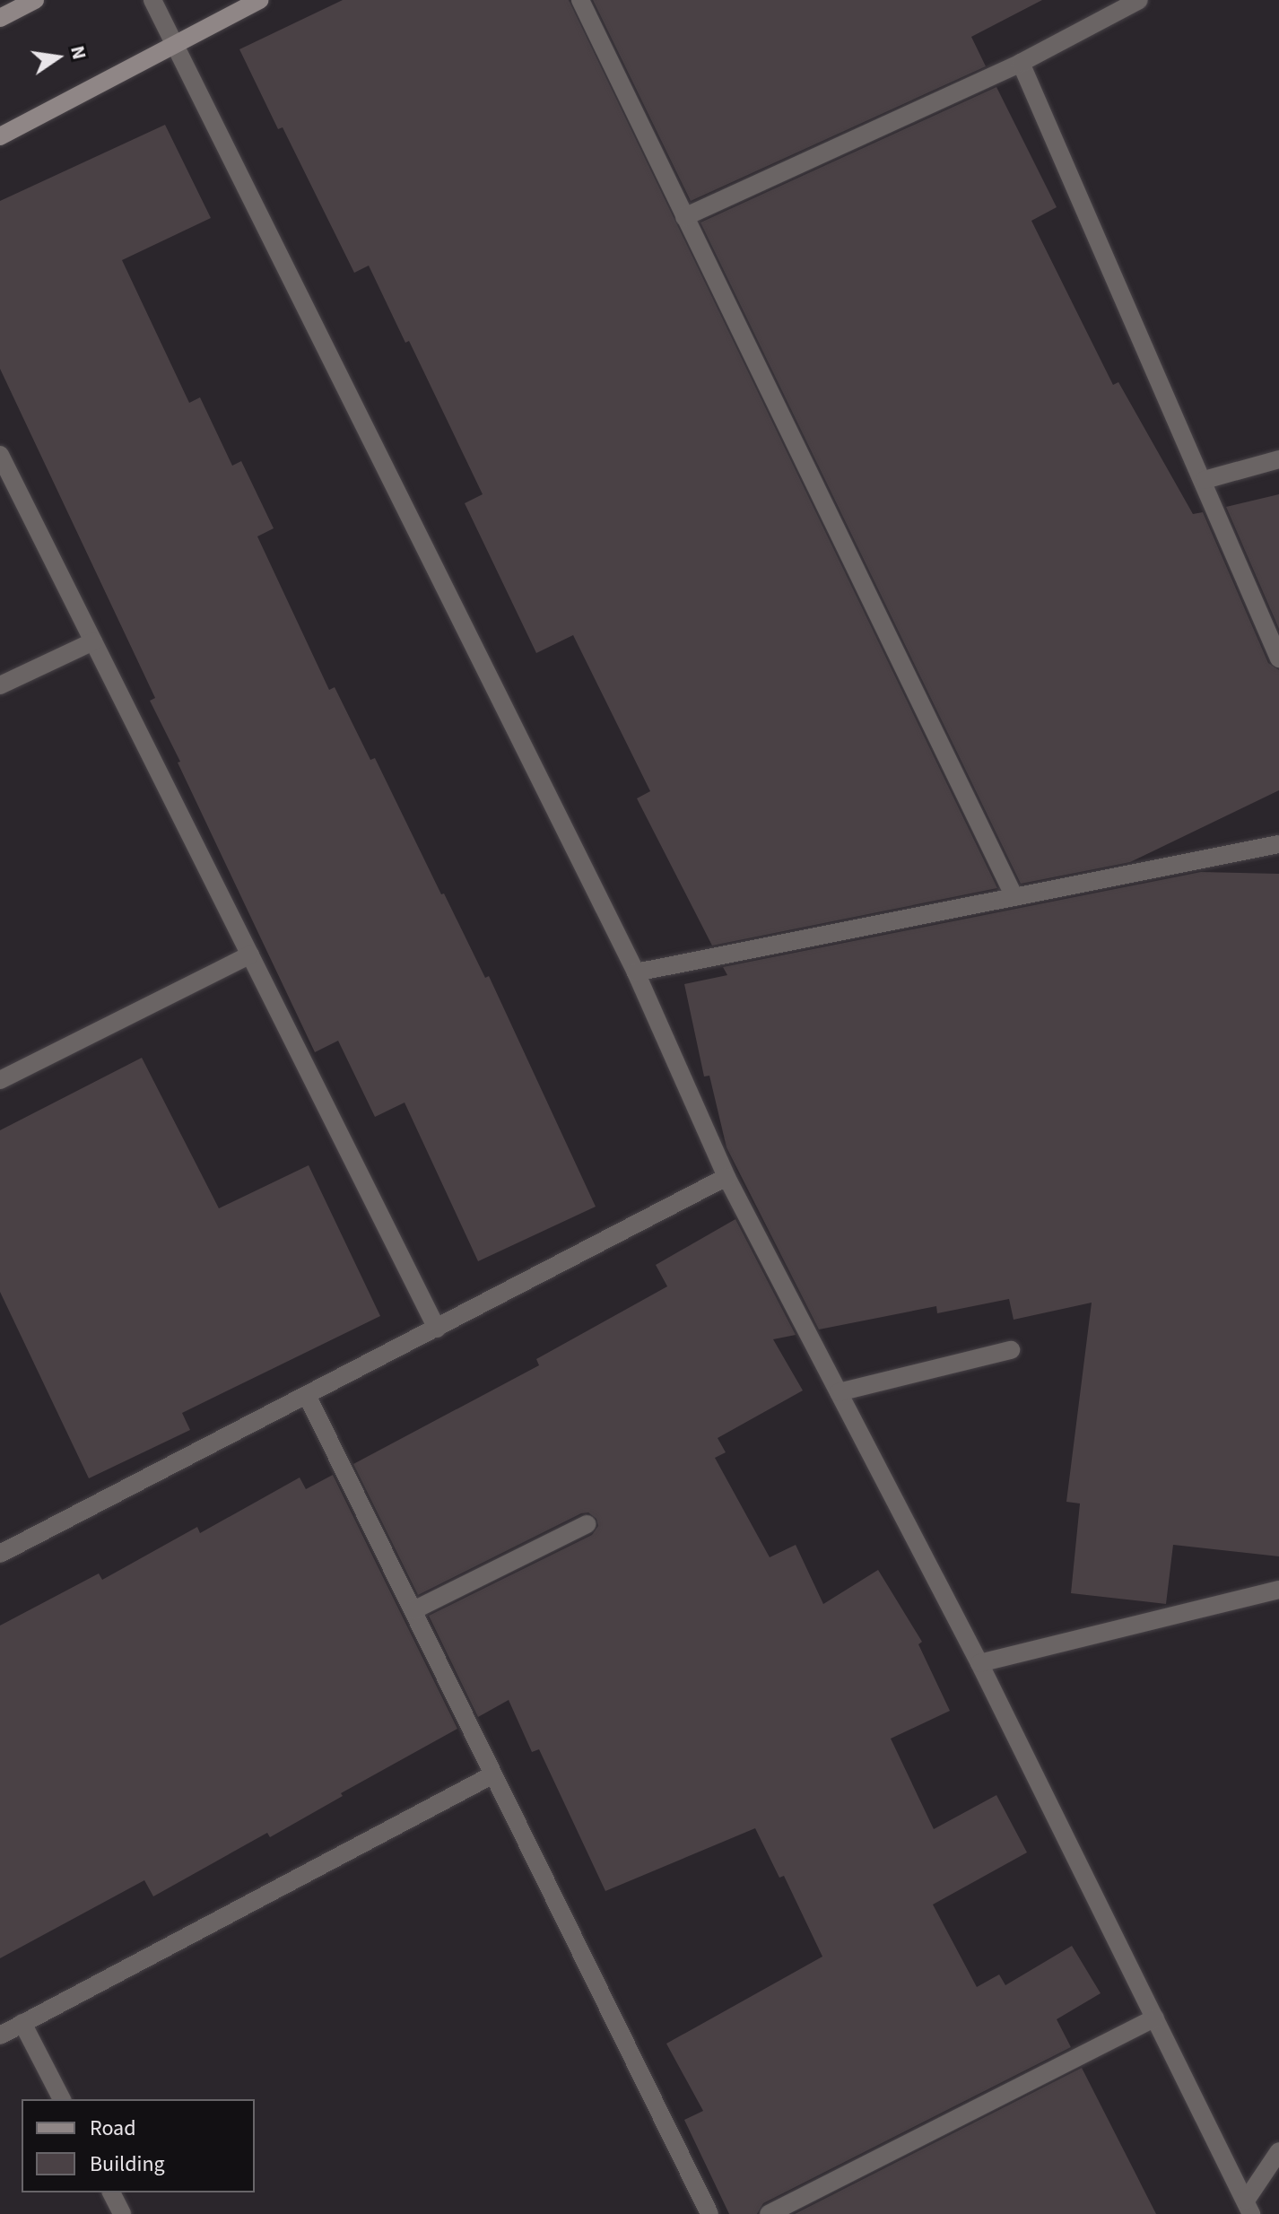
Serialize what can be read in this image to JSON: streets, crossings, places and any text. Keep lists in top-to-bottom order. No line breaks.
{"legend":["Road","Building"],"north":"right"}
